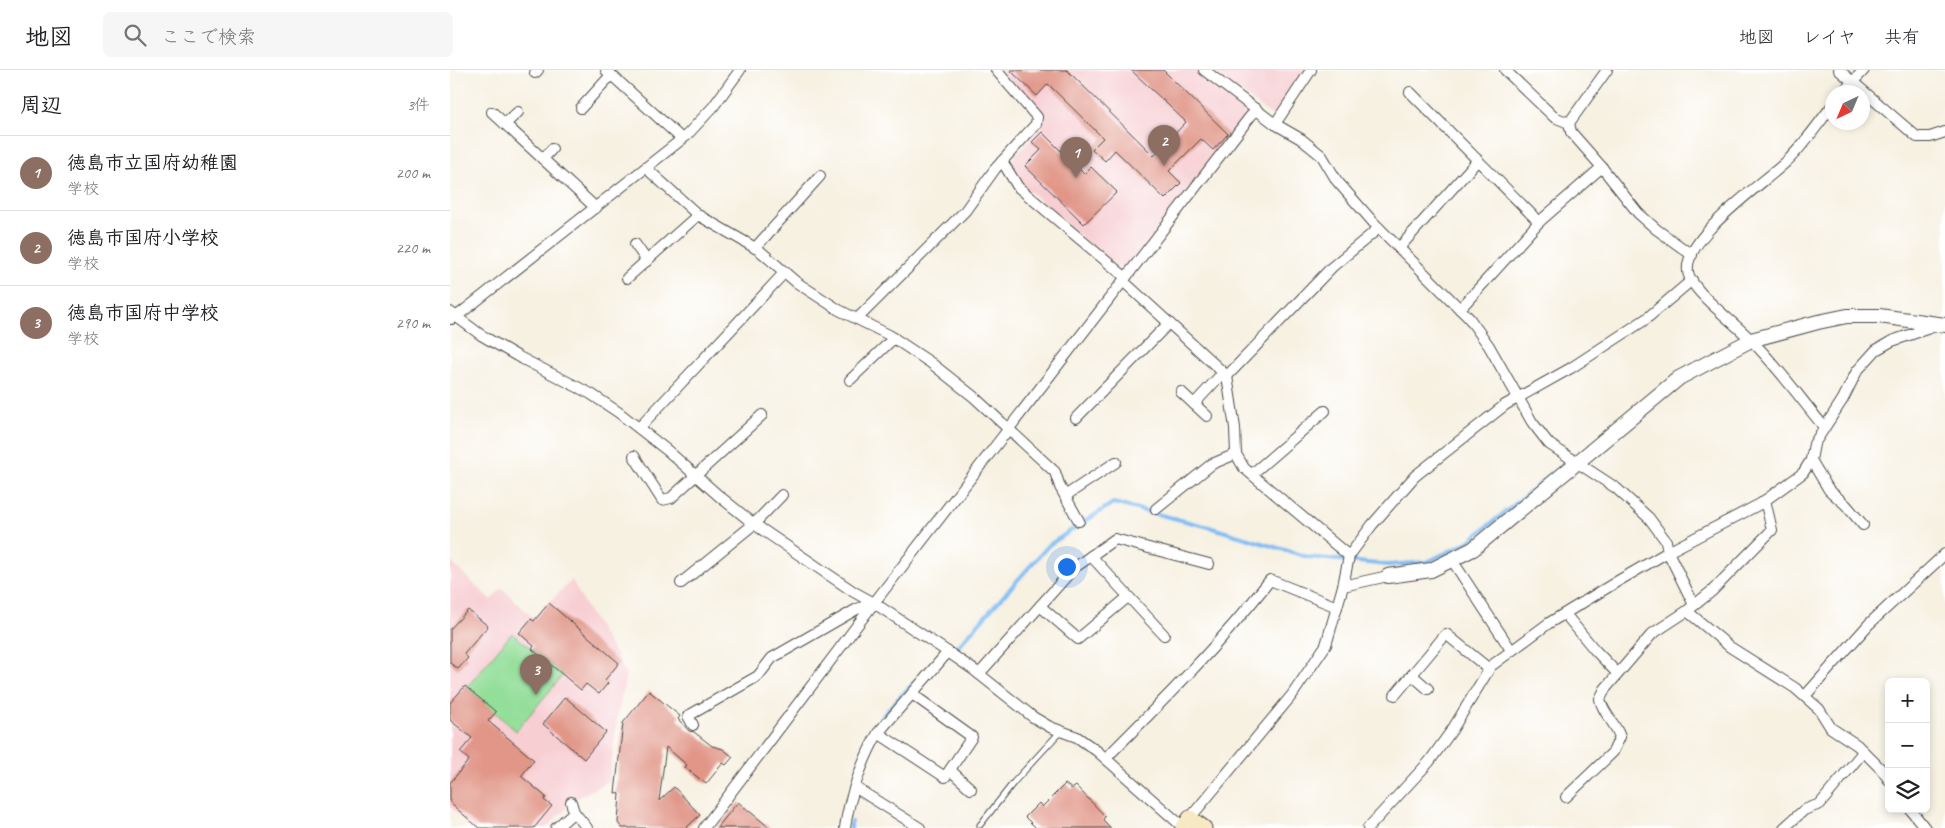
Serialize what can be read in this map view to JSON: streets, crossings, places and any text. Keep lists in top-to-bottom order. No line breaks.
{"north":"bottom left","page":{"header":"地図","search":"ここで検索","nav":["地図","レイヤ","共有"],"heading":["周辺","3件"],"pins":["2","1","3"],"list":[{"mark":"1","name":"徳島市立国府幼稚園","note":"学校","value":"200 m"},{"mark":"2","name":"徳島市国府小学校","note":"学校","value":"220 m"},{"mark":"3","name":"徳島市国府中学校","note":"学校","value":"290 m"}],"map_buttons":["+","−"]}}
